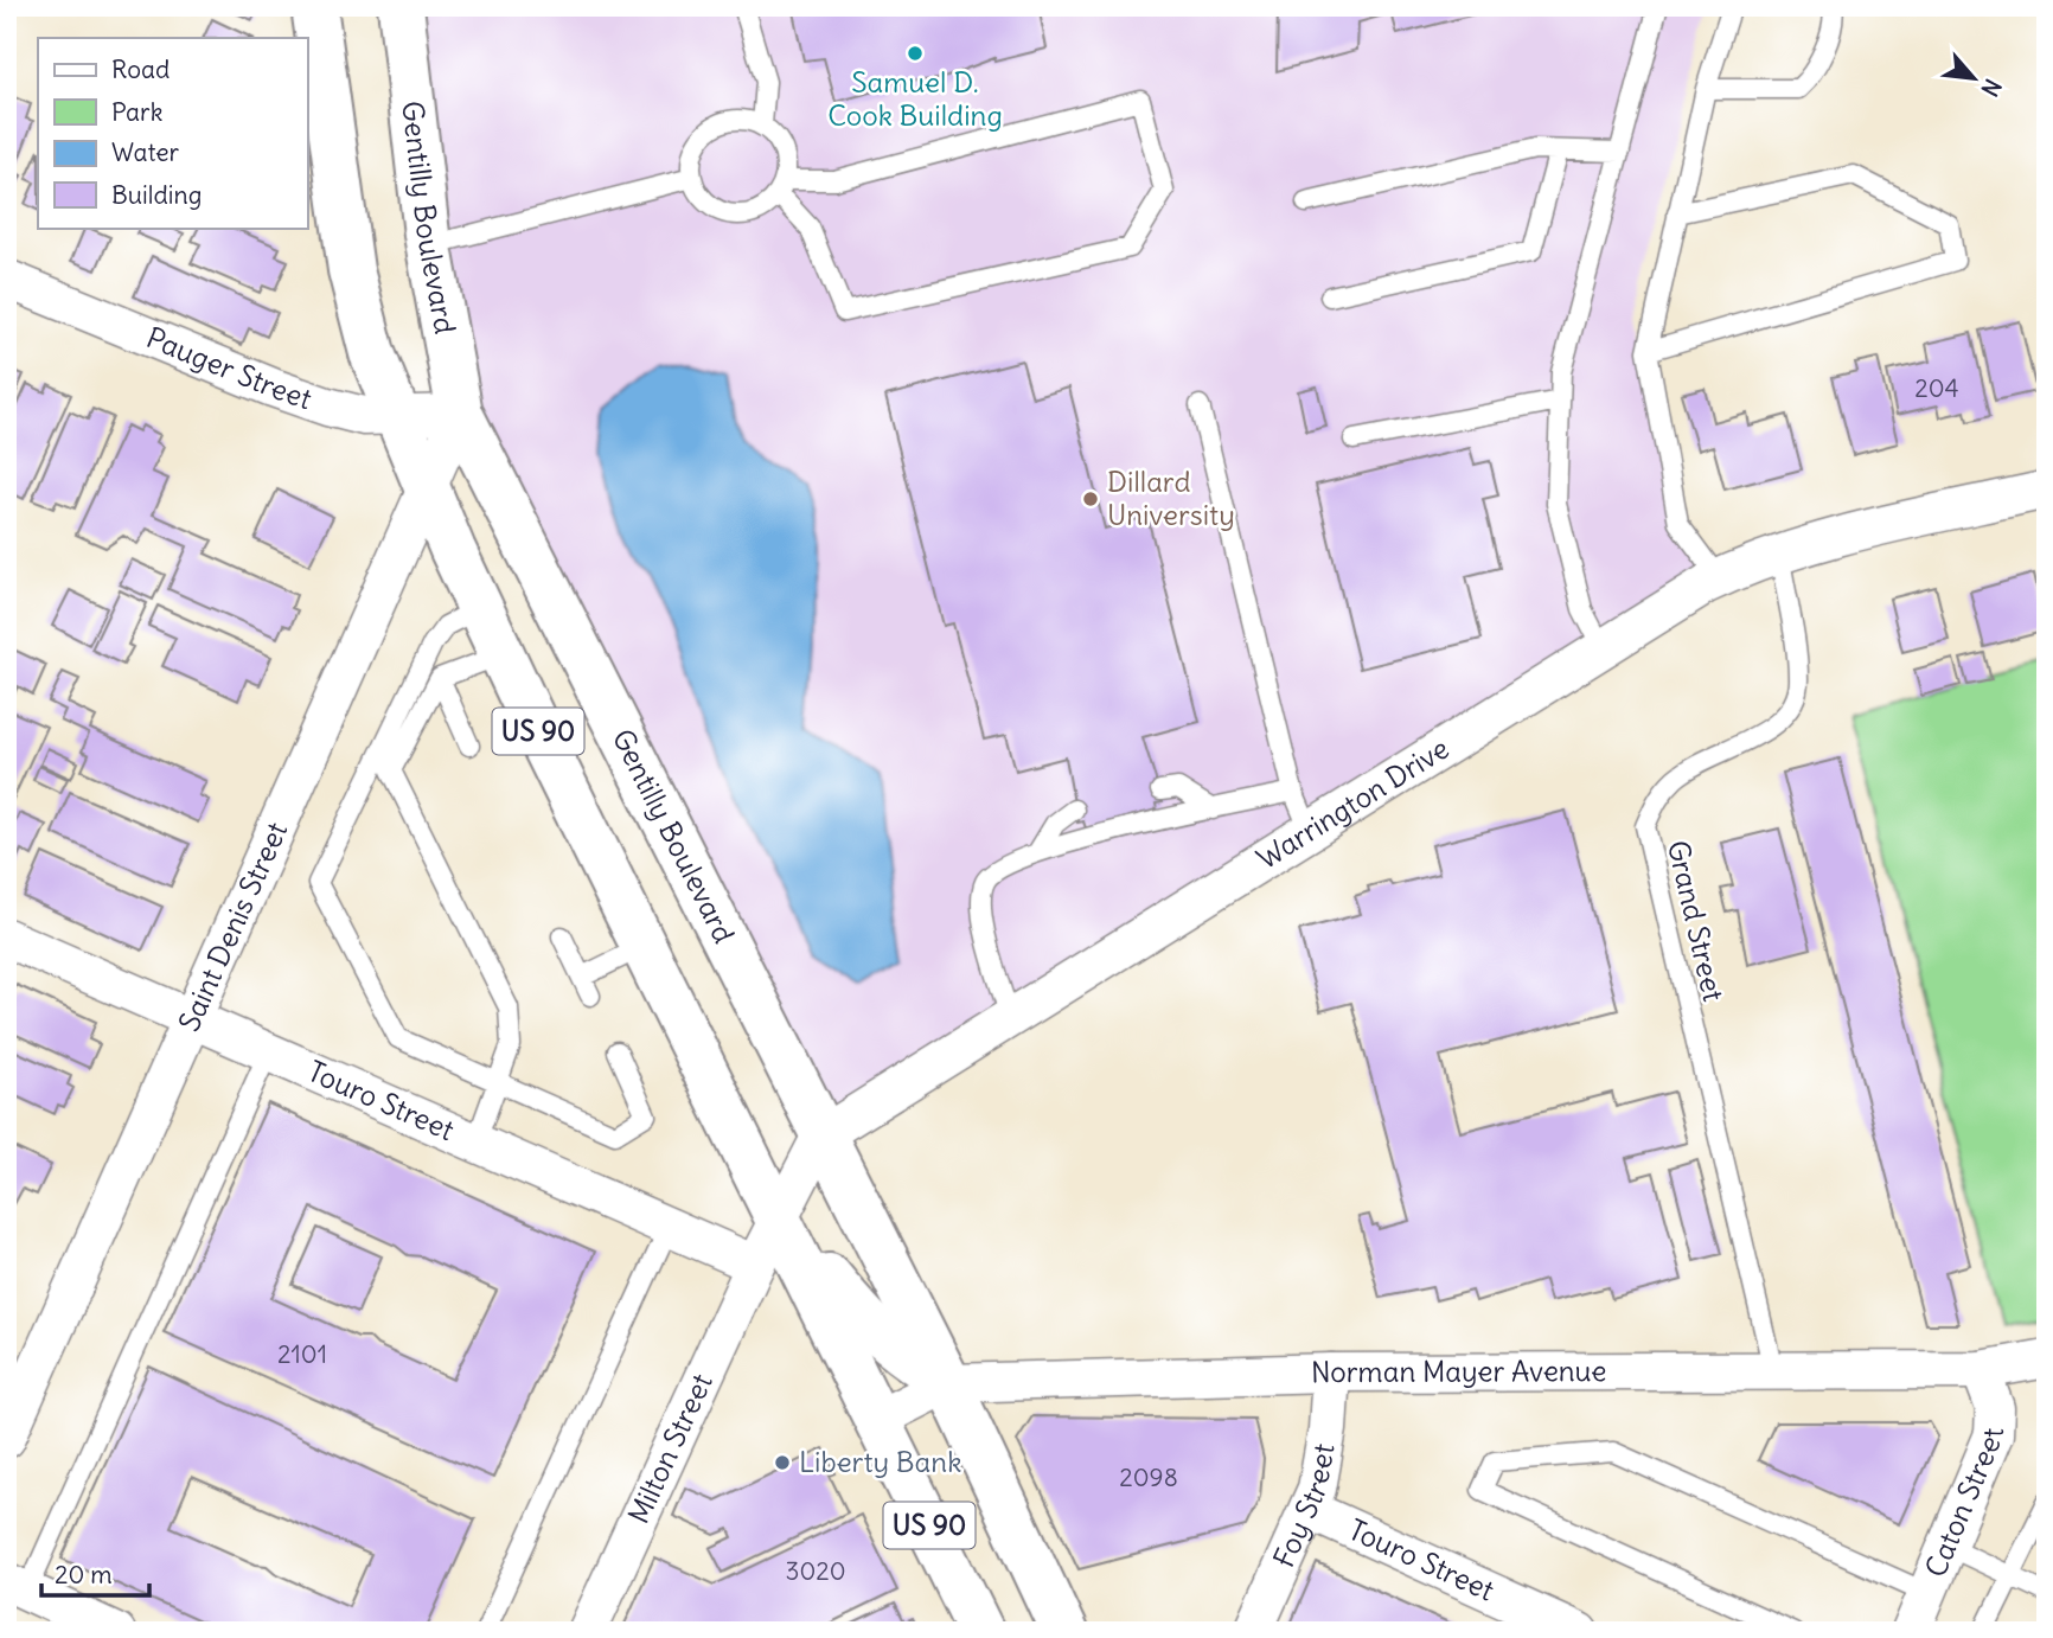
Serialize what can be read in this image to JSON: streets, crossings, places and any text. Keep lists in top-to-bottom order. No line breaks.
{"streets":{"main road":["Gentilly Boulevard","US 90"],"street":["Pauger Street","Warrington Drive","Saint Denis Street","Touro Street","Norman Mayer Avenue","Milton Street","Caton Street","Foy Street"],"lane":["Grand Street"]},"crossings":[["Gentilly Boulevard","Pauger Street"],["Gentilly Boulevard","Warrington Drive"],["Gentilly Boulevard","Saint Denis Street"],["Gentilly Boulevard","Norman Mayer Avenue"],["Pauger Street","US 90"],["Pauger Street","Saint Denis Street"],["US 90","Saint Denis Street"],["US 90","Norman Mayer Avenue"],["Warrington Drive","Grand Street"],["Grand Street","Norman Mayer Avenue"],["Saint Denis Street","Touro Street"],["Touro Street","Milton Street"],["Touro Street","Foy Street"],["Norman Mayer Avenue","Caton Street"],["Norman Mayer Avenue","Foy Street"]],"places":["Samuel D. Cook Building","Dillard University","Liberty Bank"],"house_numbers":["204","2101","2098","3020"],"legend":["Road","Park","Water","Building"],"scale_bar":"20 m","north":"bottom right"}
